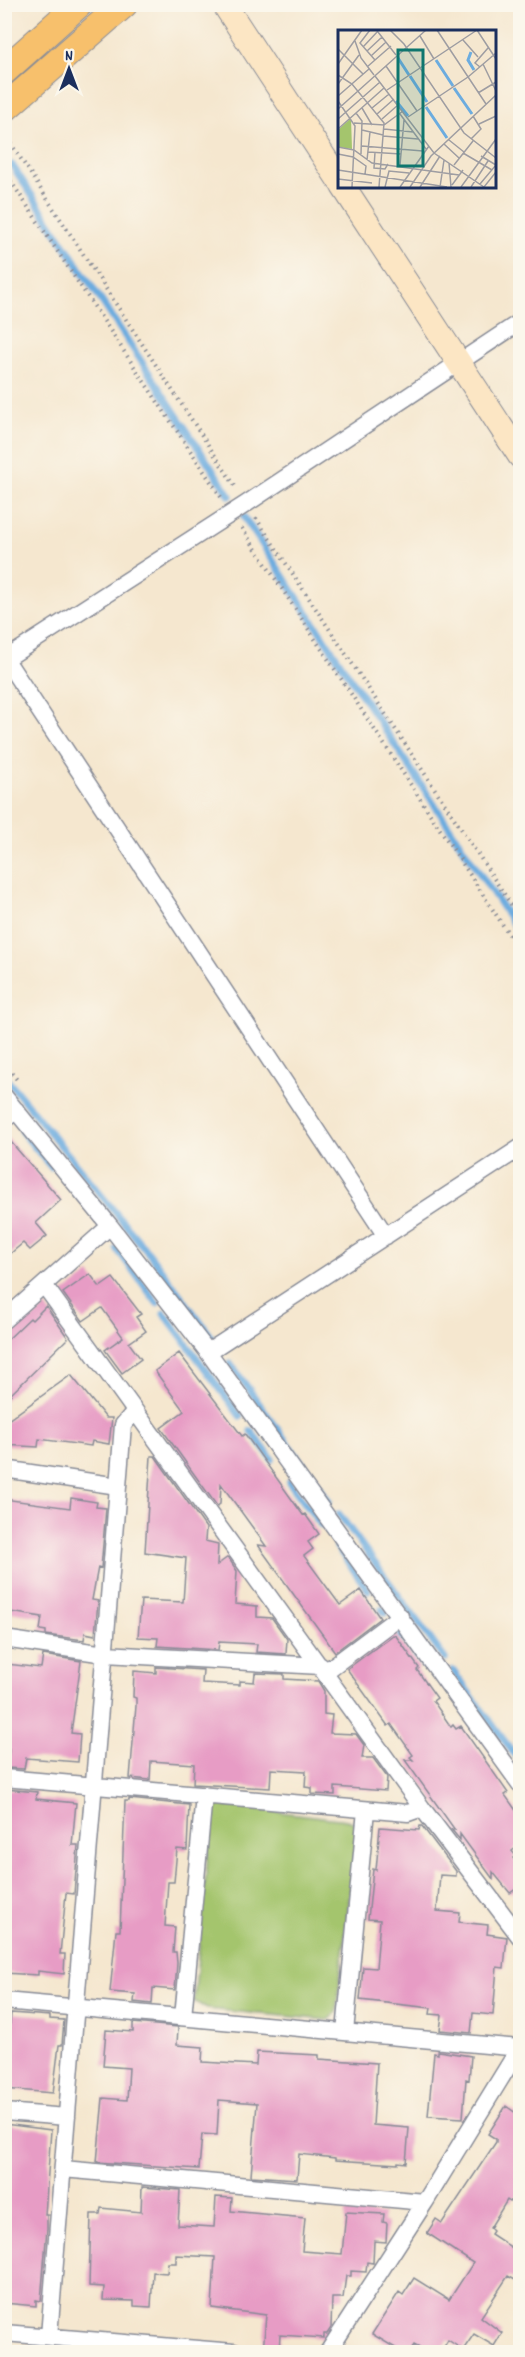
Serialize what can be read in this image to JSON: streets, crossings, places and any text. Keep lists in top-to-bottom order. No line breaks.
{"north":"top"}
